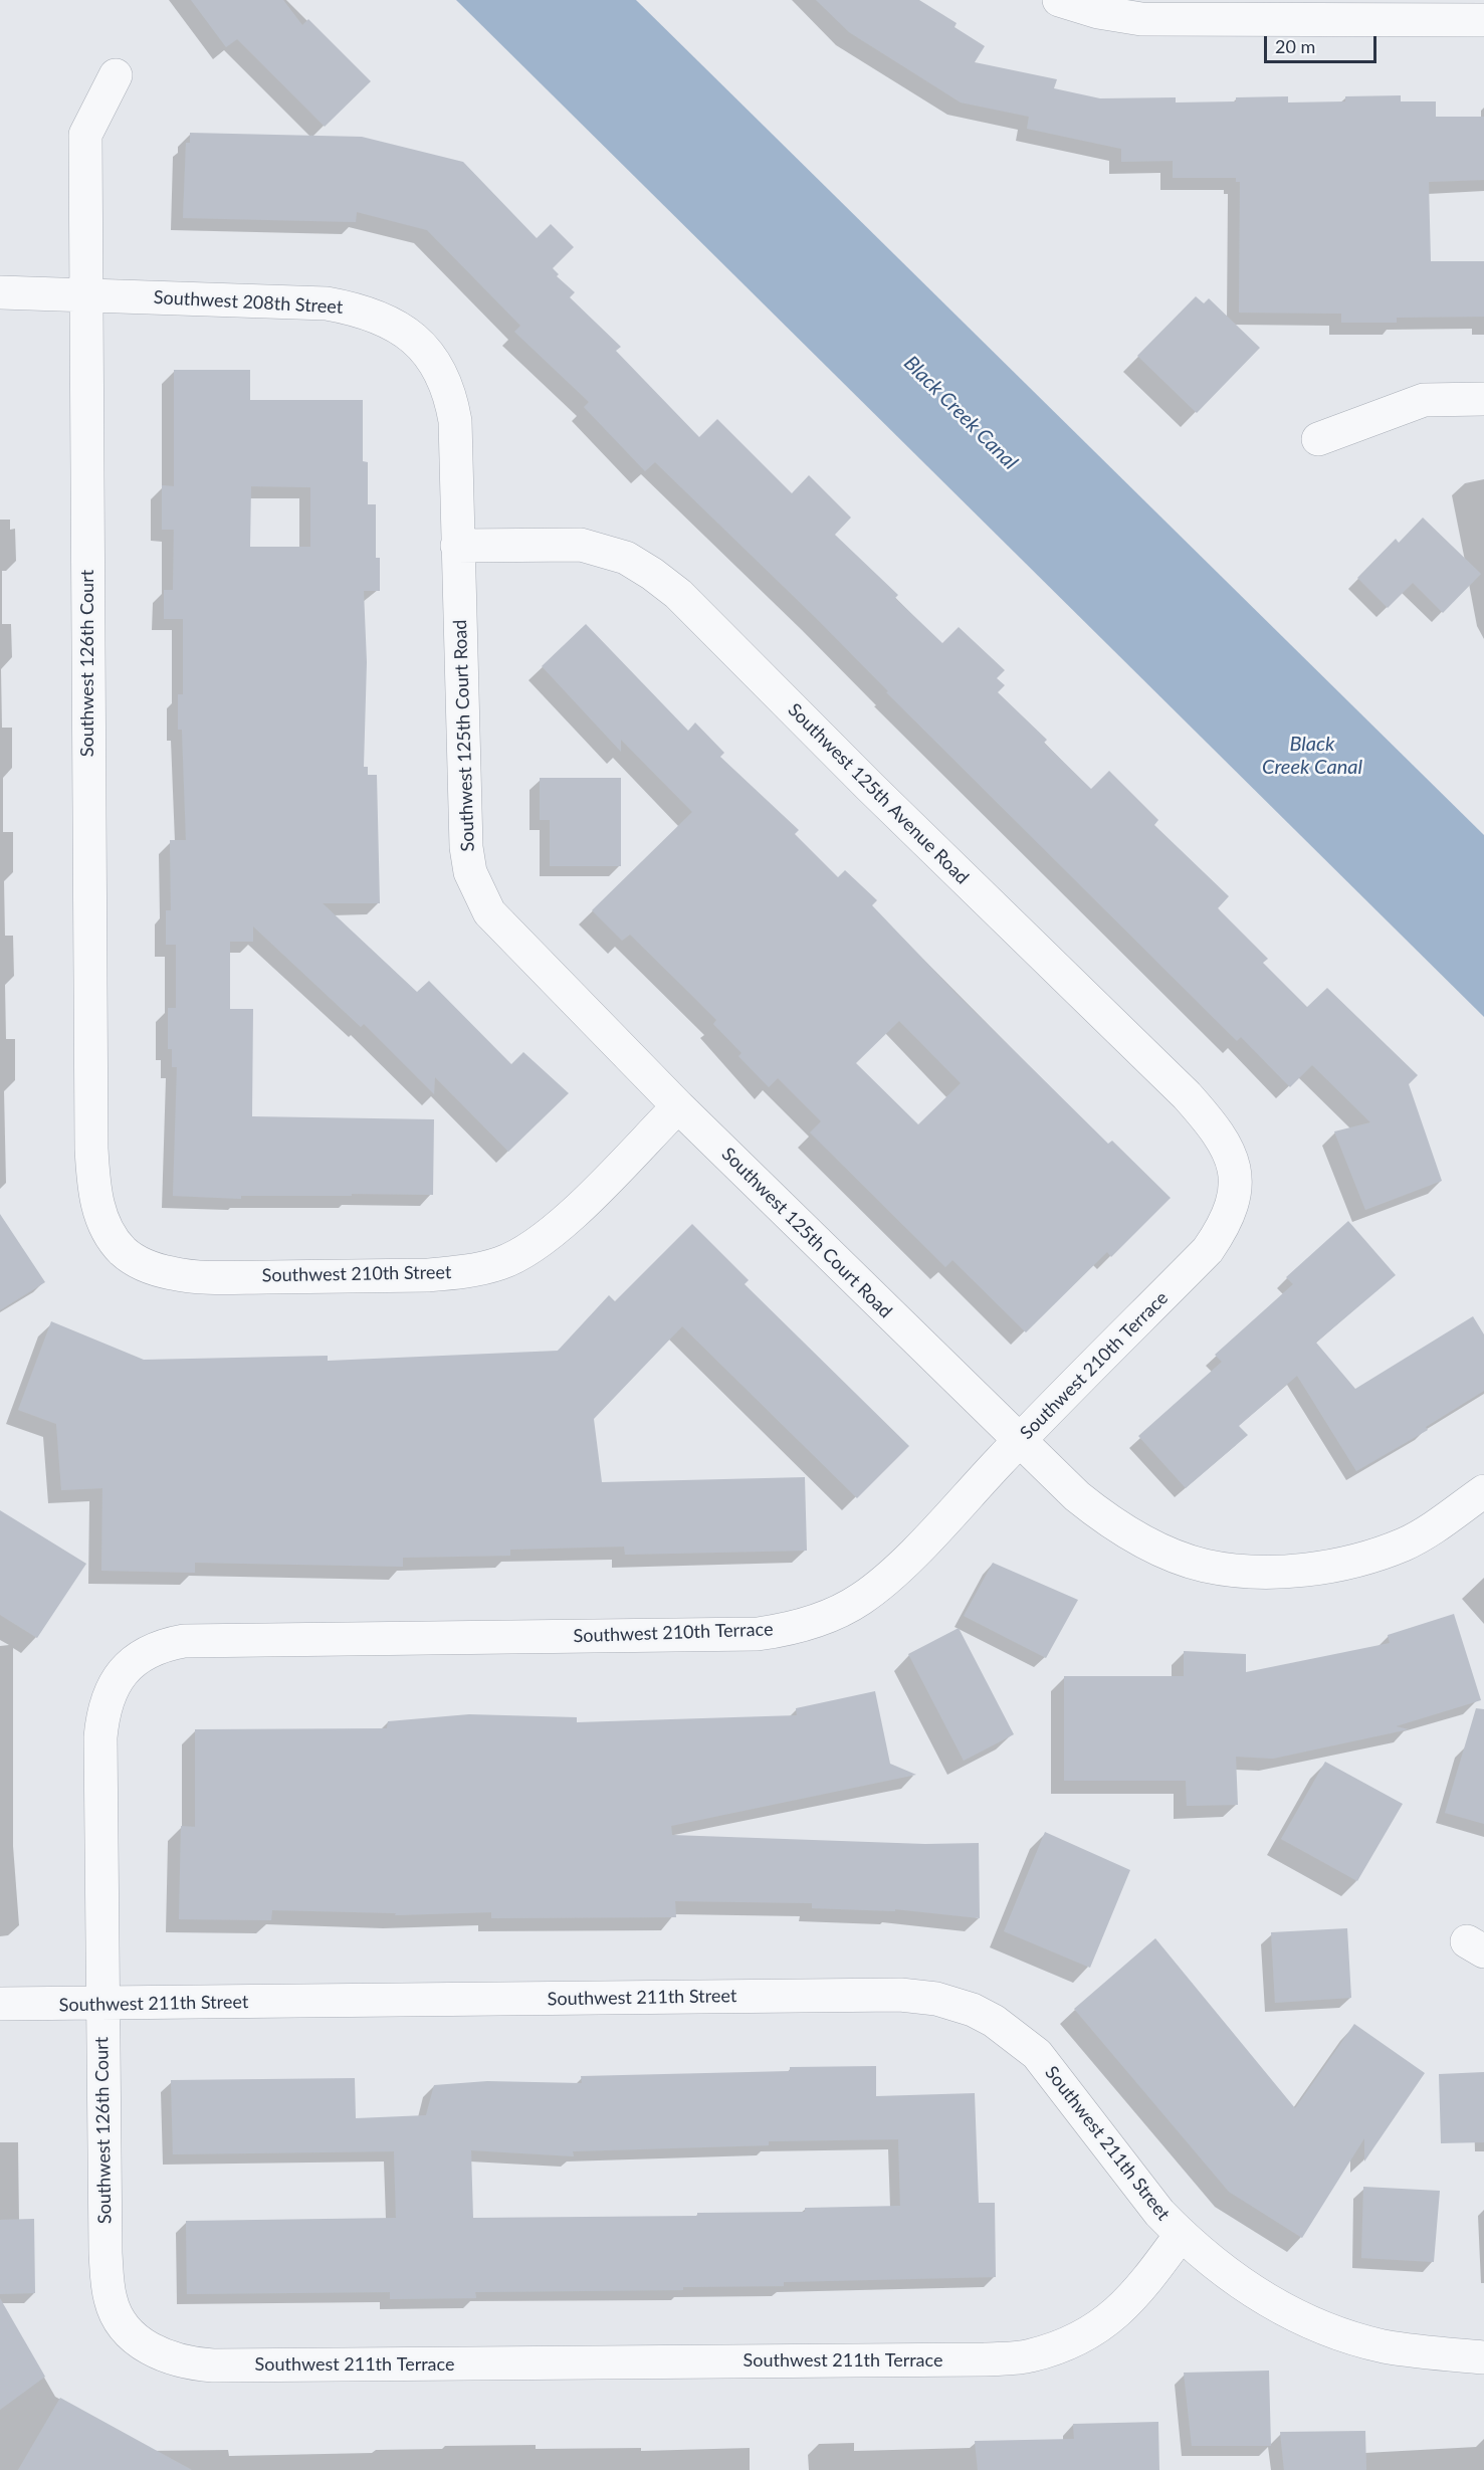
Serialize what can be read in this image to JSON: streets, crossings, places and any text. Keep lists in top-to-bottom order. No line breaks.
{"streets":{"street":["Southwest 208th Street","Southwest 126th Court","Southwest 125th Court Road","Southwest 125th Avenue Road","Southwest 210th Street","Southwest 210th Terrace","Southwest 211th Street","Southwest 211th Terrace"]},"crossings":[["Southwest 208th Street","Southwest 126th Court"],["Southwest 208th Street","Southwest 125th Court Road"],["Southwest 208th Street","Southwest 125th Avenue Road"],["Southwest 126th Court","Southwest 210th Street"],["Southwest 126th Court","Southwest 210th Terrace"],["Southwest 126th Court","Southwest 211th Street"],["Southwest 126th Court","Southwest 211th Terrace"],["Southwest 125th Court Road","Southwest 125th Avenue Road"],["Southwest 125th Court Road","Southwest 210th Street"],["Southwest 125th Court Road","Southwest 210th Terrace"],["Southwest 125th Avenue Road","Southwest 210th Terrace"],["Southwest 211th Street","Southwest 211th Terrace"]],"water":["Black Creek Canal"],"scale_bar":"20 m"}
